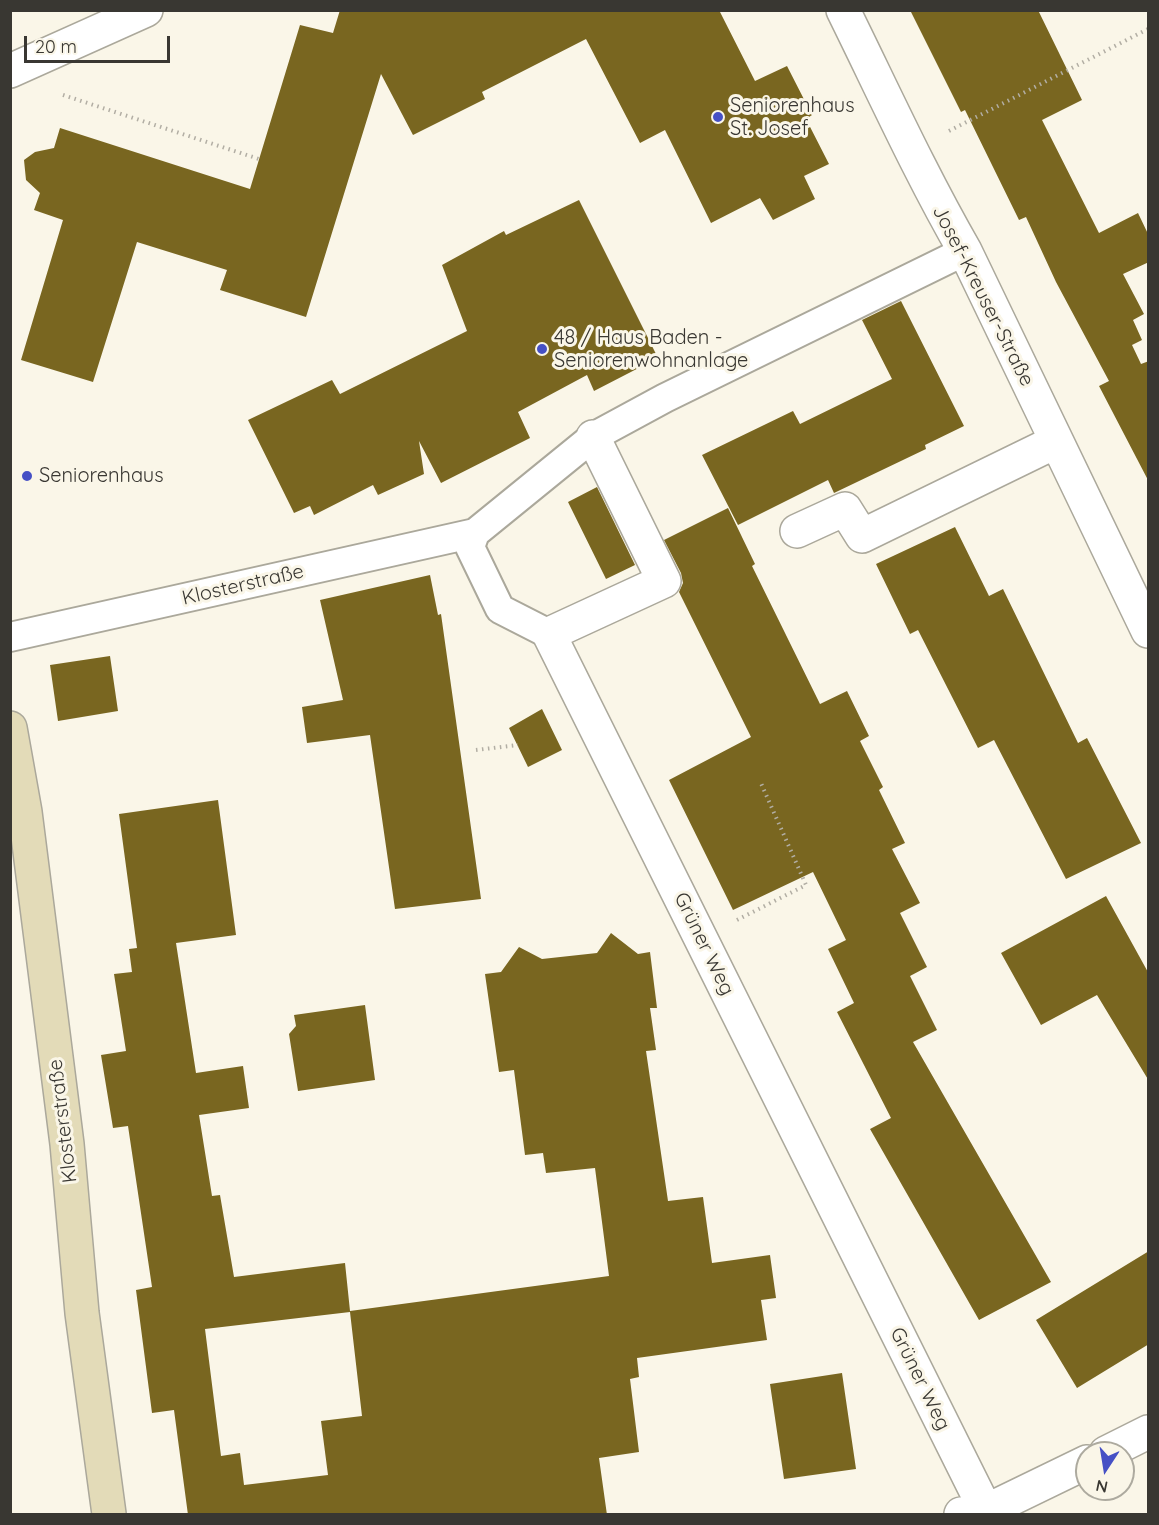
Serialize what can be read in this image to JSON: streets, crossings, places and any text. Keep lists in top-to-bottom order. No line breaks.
{"streets":{"main road":["Klosterstraße"],"street":["Josef-Kreuser-Straße","Grüner Weg"]},"places":["Seniorenhaus St. Josef","48 / Haus Baden - Seniorenwohnanlage","Seniorenhaus"],"scale_bar":"20 m","north":"bottom"}
